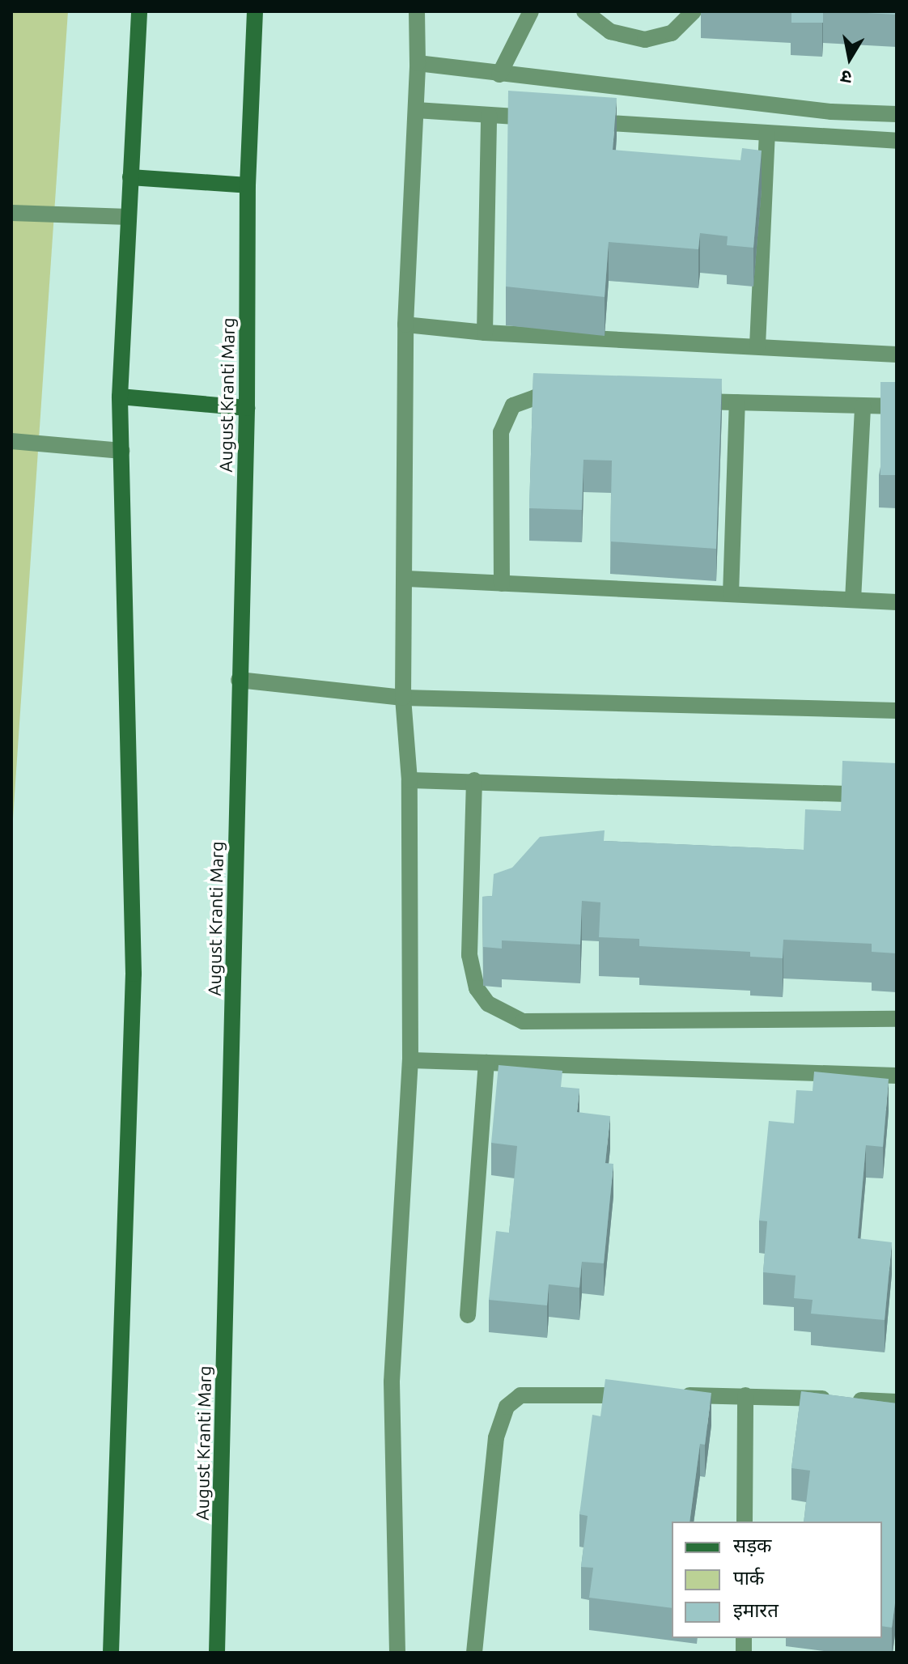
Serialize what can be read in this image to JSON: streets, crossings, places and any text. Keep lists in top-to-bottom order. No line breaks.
{"streets":{"main road":["August Kranti Marg"]},"legend":["सड़क","पार्क","इमारत"],"north":"bottom"}
